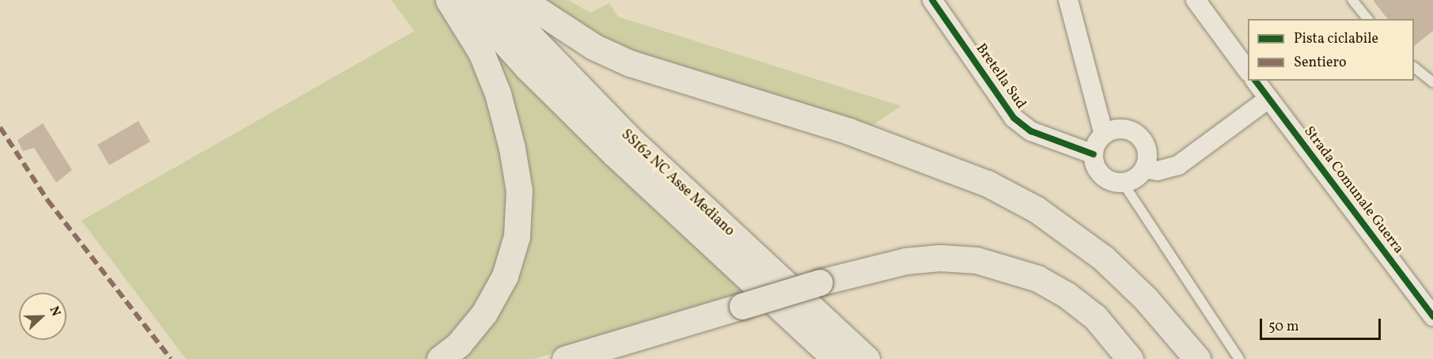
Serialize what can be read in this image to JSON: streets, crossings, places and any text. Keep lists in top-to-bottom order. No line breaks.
{"streets":{"highway":["SS162 NC Asse Mediano"],"street":["Bretella Sud","Strada Comunale Guerra"]},"legend":["Pista ciclabile","Sentiero"],"scale_bar":"50 m","north":"right"}
